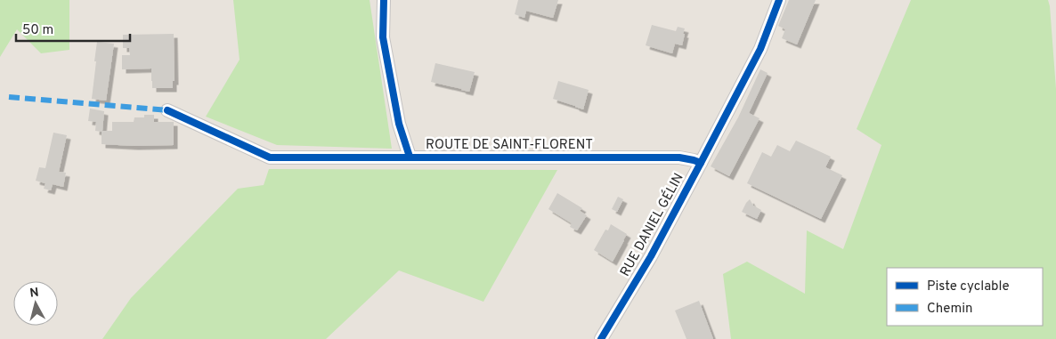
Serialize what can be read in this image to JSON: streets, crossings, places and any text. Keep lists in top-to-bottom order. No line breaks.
{"streets":{"street":["ROUTE DE SAINT-FLORENT","RUE DANIEL GÉLIN"]},"crossings":[["ROUTE DE SAINT-FLORENT","RUE DANIEL GÉLIN"]],"legend":["Piste cyclable","Chemin"],"scale_bar":"50 m","north":"top"}
